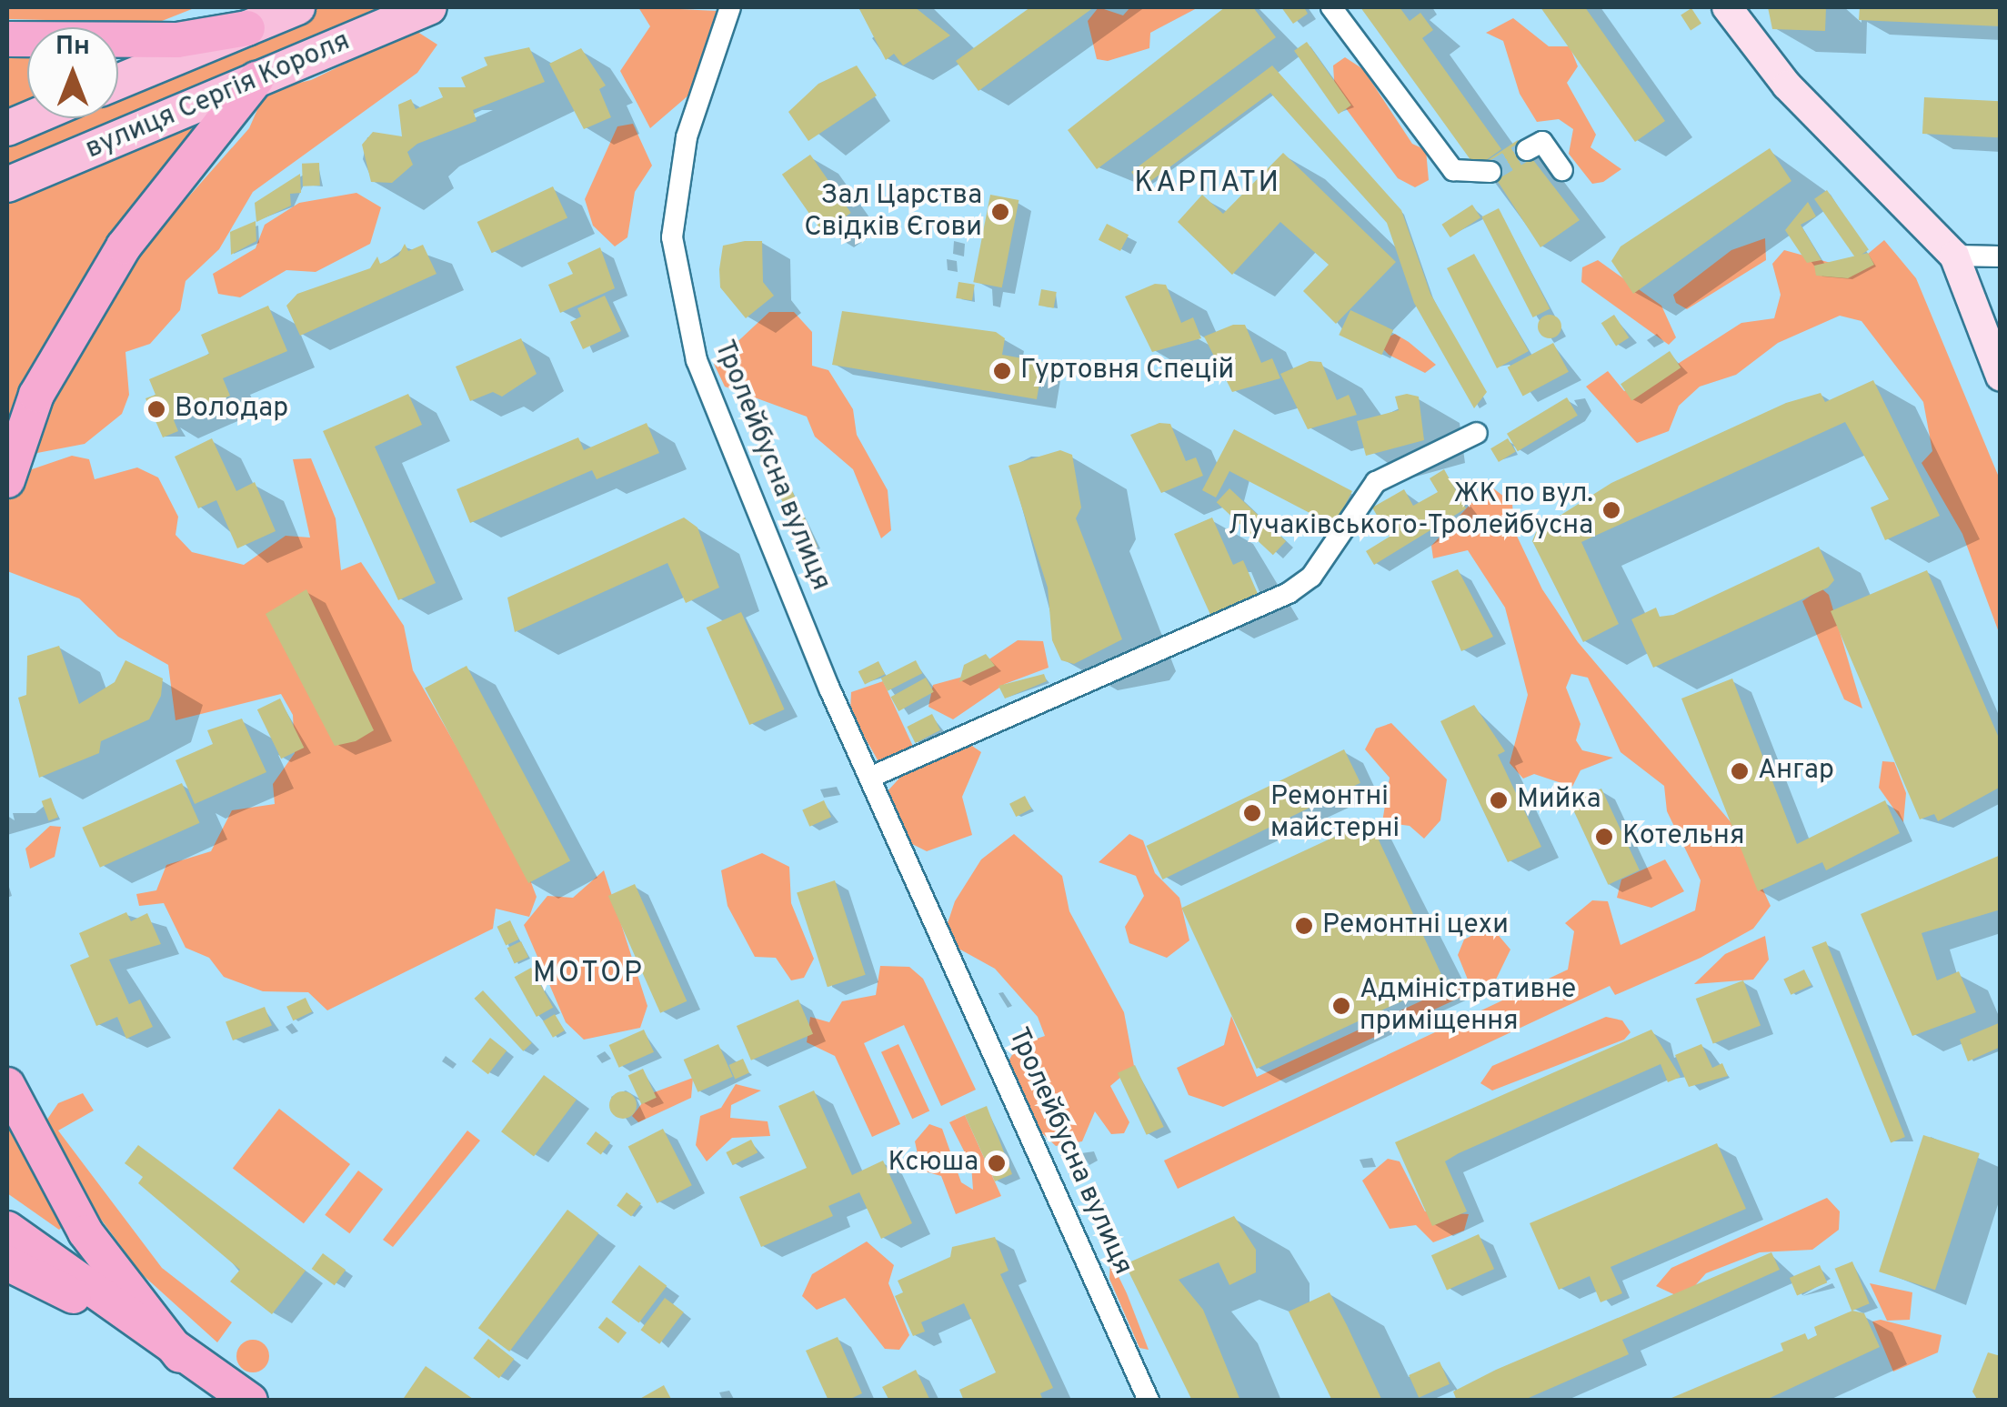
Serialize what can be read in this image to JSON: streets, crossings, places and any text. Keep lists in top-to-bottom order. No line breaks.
{"streets":{"main road":["вулиця Сергія Короля"],"street":["Тролейбусна вулиця"]},"districts":["КАРПАТИ","МОТОР"],"places":["Зал Царства Свідків Єгови","Гуртовня Спецій","Володар","ЖК по вул. Лучаківського-Тролейбусна","Ангар","Мийка","Ремонтні майстерні","Котельня","Ремонтні цехи","Адміністративне приміщення","Ксюша"],"north":"top"}
